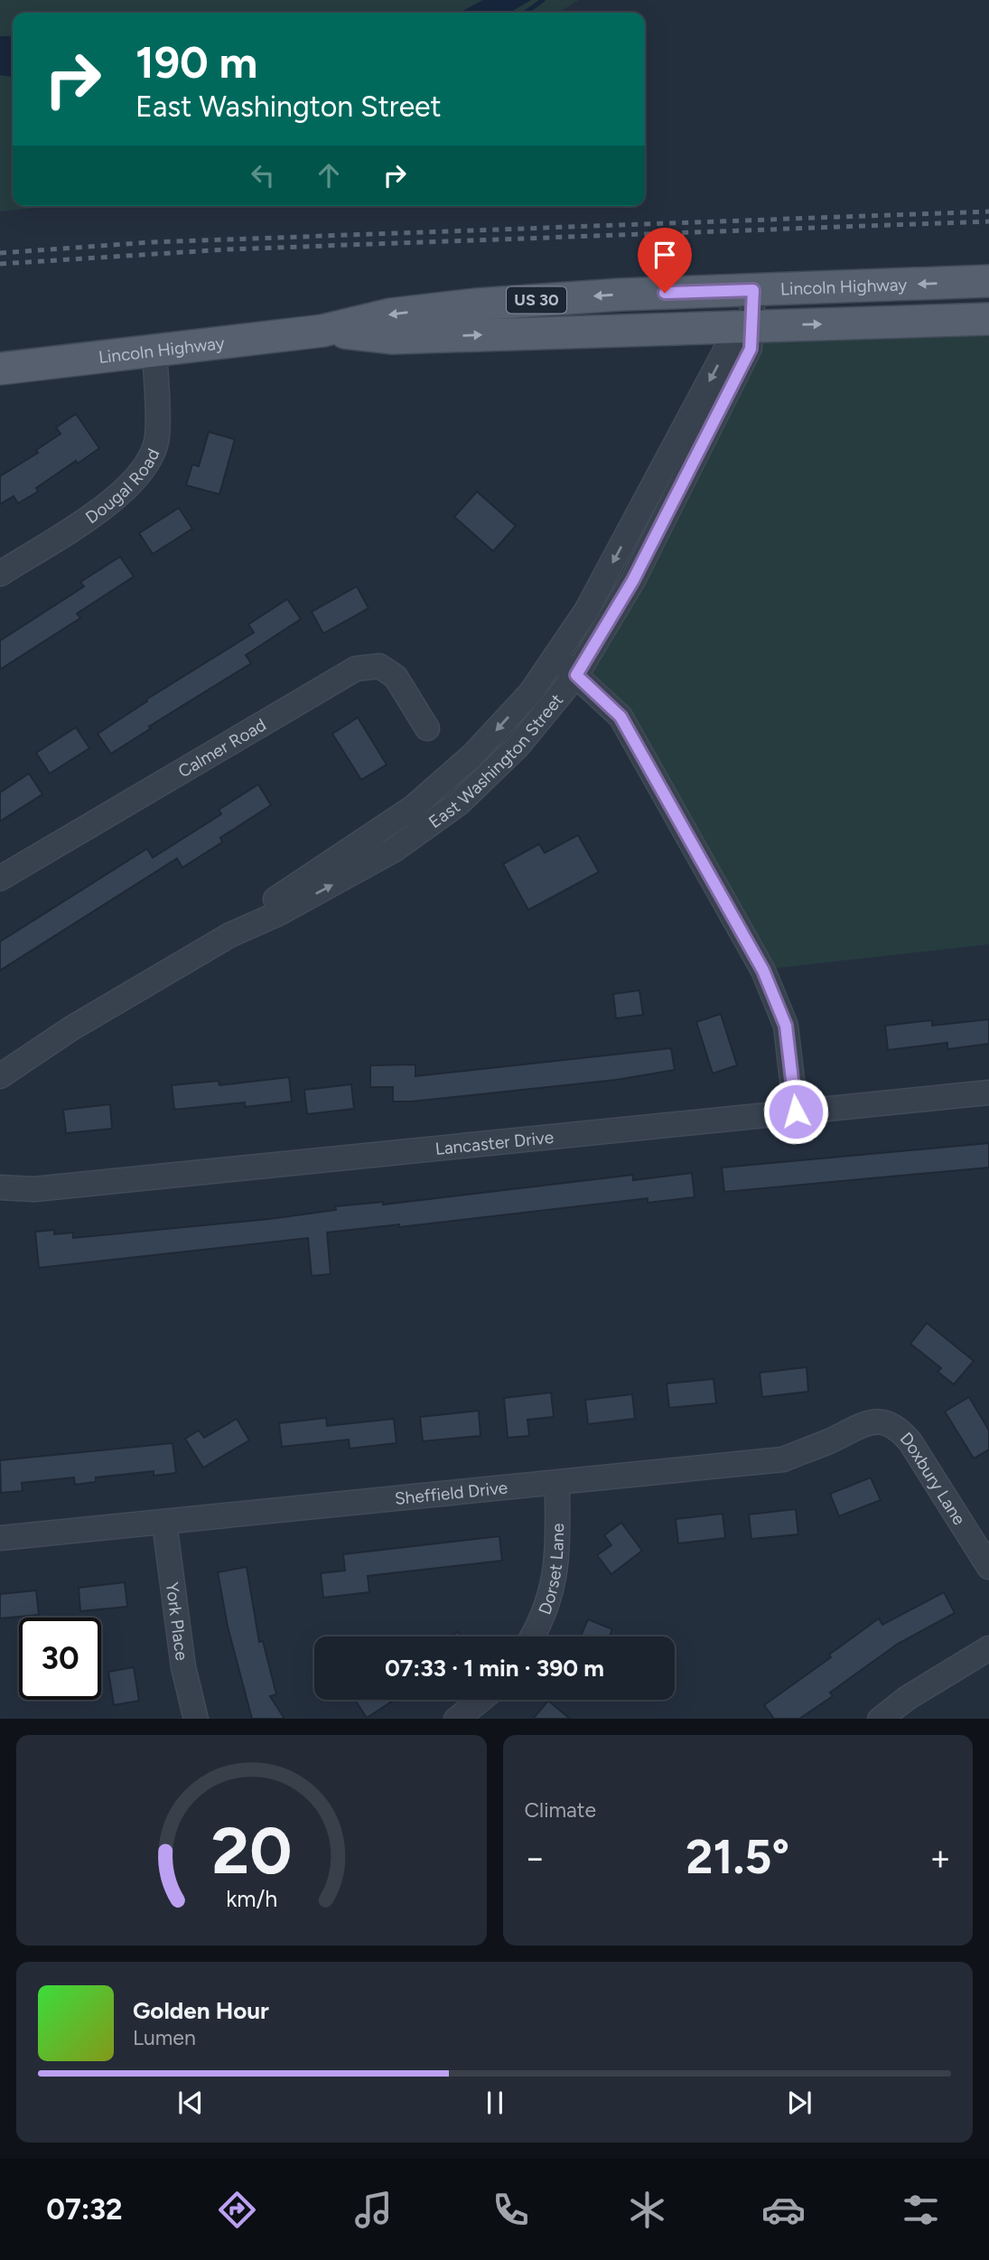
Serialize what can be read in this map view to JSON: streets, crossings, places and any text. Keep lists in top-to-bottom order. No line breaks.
{"streets":{"main road":["Lincoln Highway","US 30"],"street":["Dougal Road","Calmer Road","East Washington Street","Lancaster Drive","Doxbury Lane","Sheffield Drive","Dorset Lane","York Place"]},"crossings":[["Lincoln Highway","Dougal Road"],["Lincoln Highway","East Washington Street"],["Doxbury Lane","Sheffield Drive"],["Sheffield Drive","Dorset Lane"],["Sheffield Drive","York Place"]],"page":{"turn":["190 m","East Washington Street"],"limit":"30","trip":"07:33 · 1 min · 390 m","tile":"Climate","heat":["−","21.5°","+"],"song":["Golden Hour","Lumen"],"tabs":"07:32","gauge":["20","km/h"]}}
